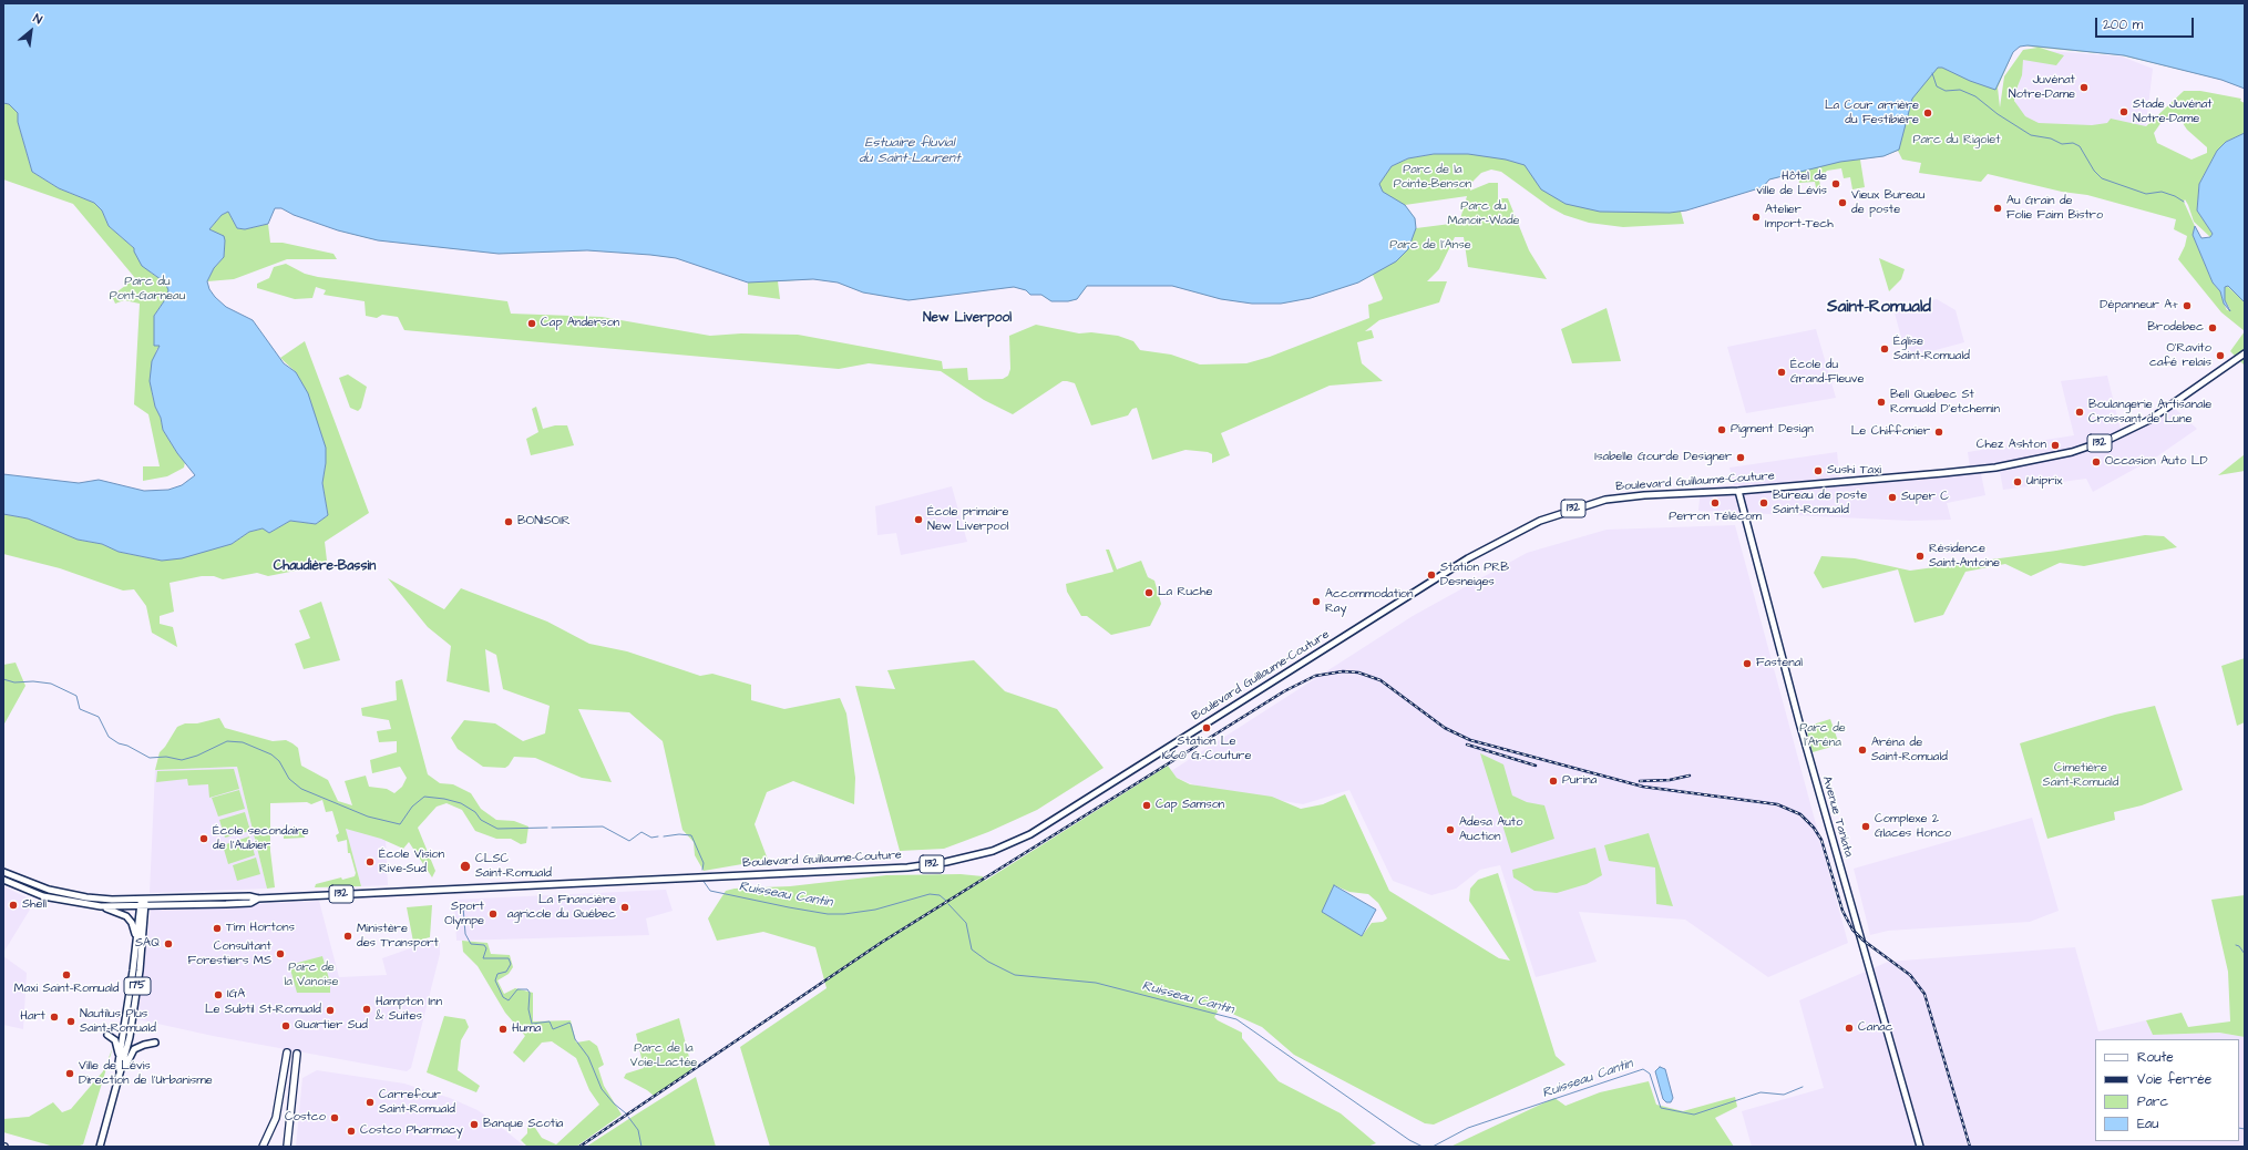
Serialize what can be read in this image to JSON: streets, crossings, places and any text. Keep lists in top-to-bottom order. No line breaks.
{"streets":{"main road":["132","Boulevard Guillaume-Couture","Avenue Taniata","175"]},"crossings":[["Boulevard Guillaume-Couture","Avenue Taniata"],["Boulevard Guillaume-Couture","175"]],"districts":["Saint-Romuald","New Liverpool","Chaudière-Bassin"],"water":["Estuaire fluvial du Saint-Laurent","Ruisseau Cantin"],"parks":["Parc du Rigolet","Parc de la Pointe-Benson","Parc du Manoir-Wade","Parc de l'Anse","Parc du Pont-Garneau","Parc de l'Aréna","Cimetière Saint-Romuald","Parc de la Vanoise","Parc de la Voie-Lactée"],"places":["Juvénat Notre-Dame","Stade Juvénat Notre-Dame","La Cour arrière du Festibière","Hôtel de ville de Lévis","Vieux Bureau de poste","Au Grain de Folie Faim Bistro","Atelier Import-Tech","Dépanneur A+","Cap Anderson","Brodebec","Église Saint-Romuald","O'Ravito café relais","École du Grand-Fleuve","Bell Quebec St Romuald D'etchemin","Boulangerie Artisanale Croissant de Lune","Pigment Design","Le Chiffonier","Chez Ashton","Isabelle Gourde Designer","Occasion Auto LD","Sushi Taxi","Uniprix","Super C","Perron Télécom","Bureau de poste Saint-Romuald","École primaire New Liverpool","BONISOIR","Résidence Saint-Antoine","Station PRB Desneiges","La Ruche","Accommodation Ray","Fastenal","Station Le 1660 G.-Couture","Aréna de Saint-Romuald","Purina","Cap Samson","Complexe 2 Glaces Honco","Adesa Auto Auction","École secondaire de l'Aubier","École Vision Rive-Sud","CLSC Saint-Romuald","Shell","La Financière agricole du Québec","Sport Olympe","Tim Hortons","Ministère des Transport","SAQ","Consultant Forestiers MS","Maxi Saint-Romuald","IGA","Hampton Inn & Suites","Le Subtil St-Romuald","Hart","Nautilus Plus Saint-Romuald","Quartier Sud","Canac","Huma","Ville de Lévis Direction de l'Urbanisme","Carrefour Saint-Romuald","Costco","Banque Scotia","Costco Pharmacy"],"legend":["Route","Voie ferrée","Parc","Eau"],"scale_bar":"200 m","north":"top right"}
